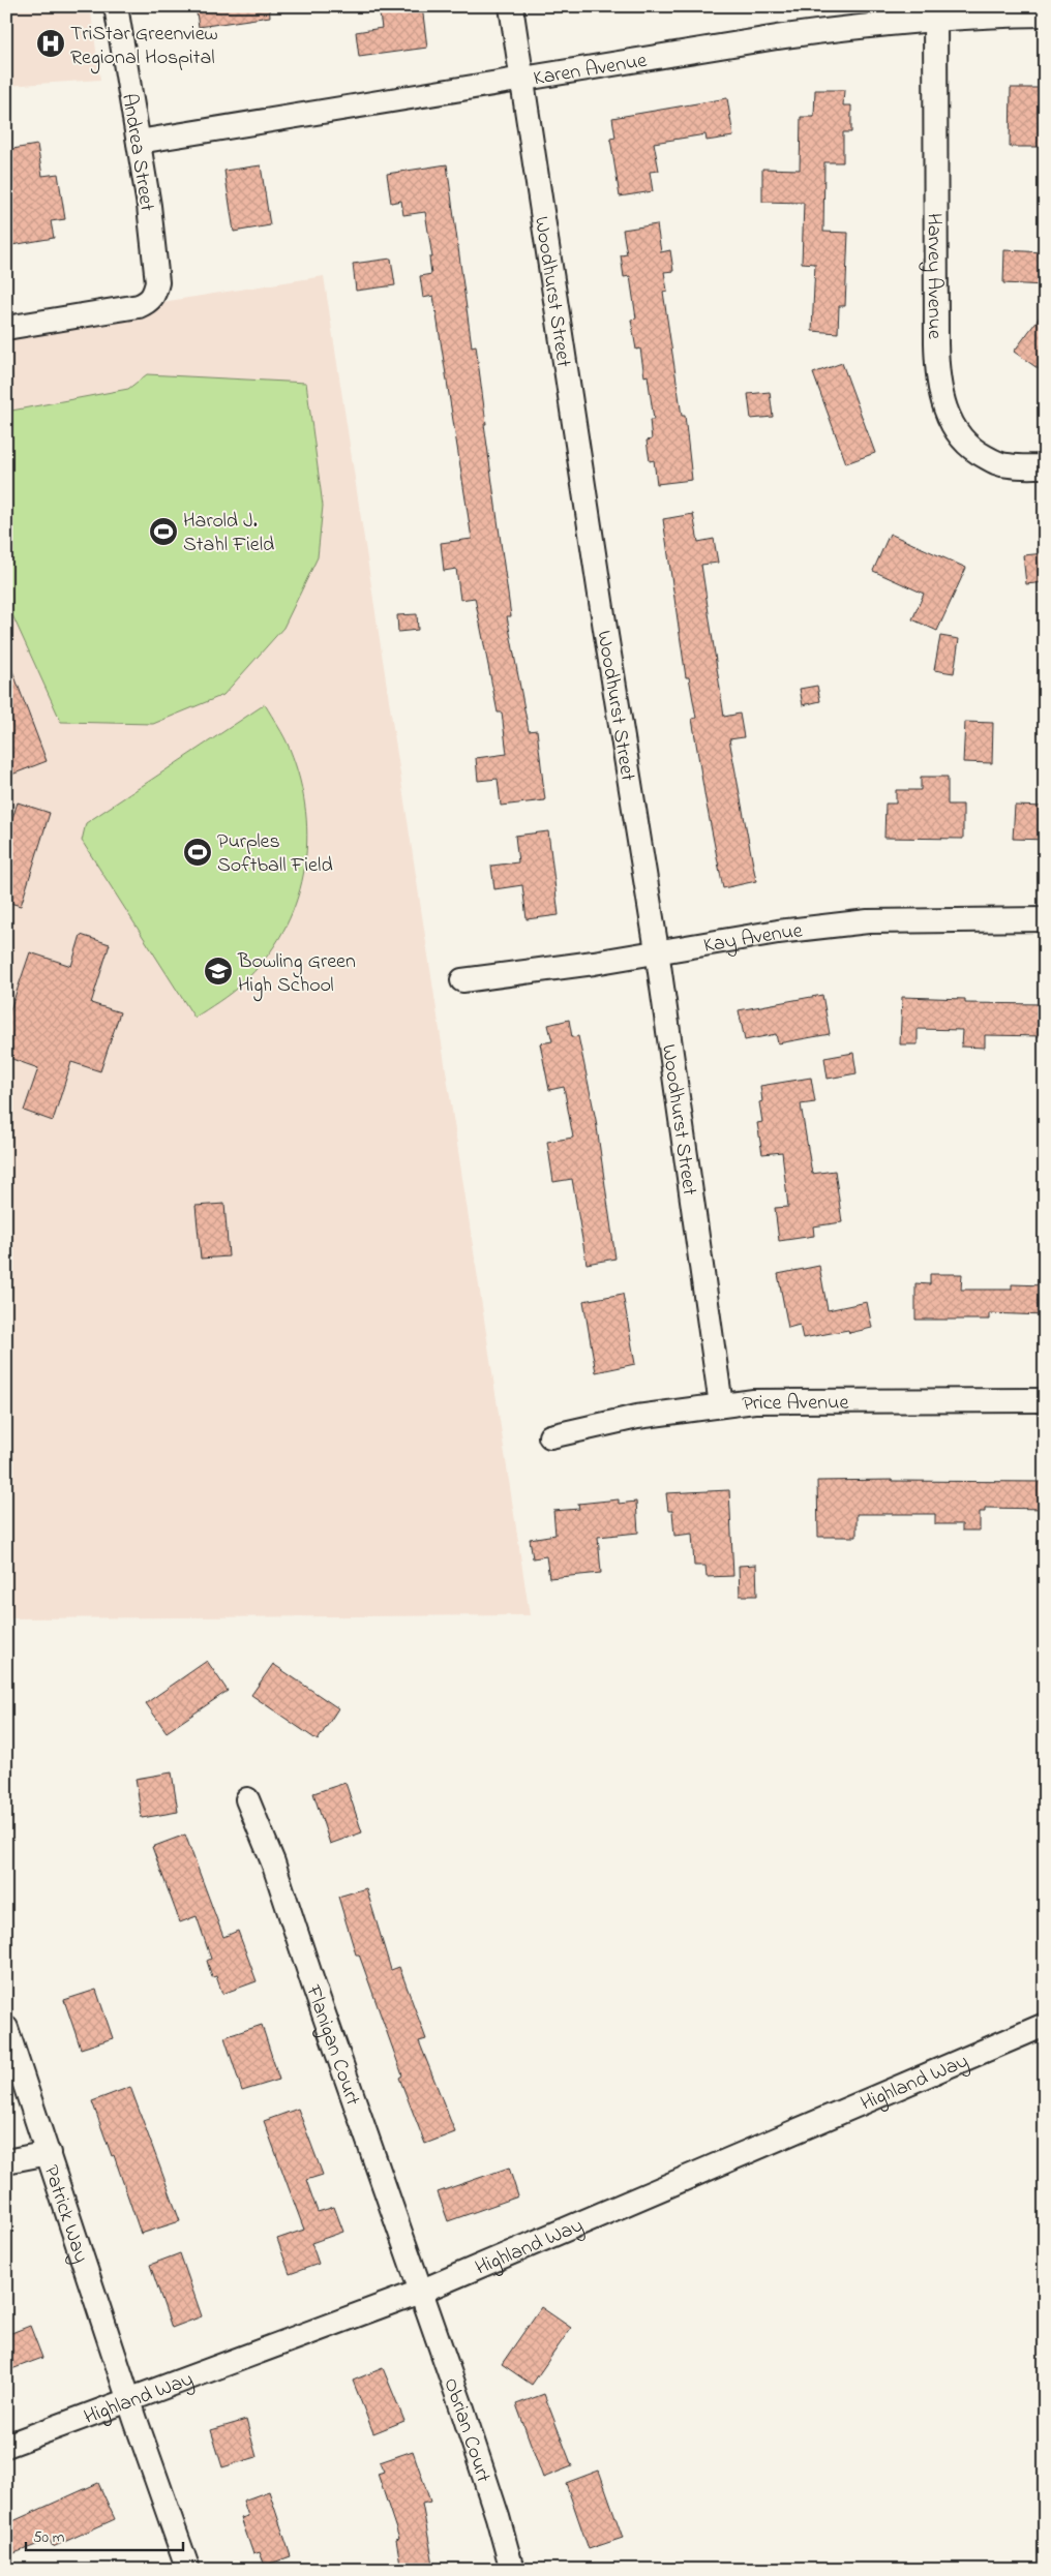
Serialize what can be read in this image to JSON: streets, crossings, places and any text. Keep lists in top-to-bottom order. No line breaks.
{"streets":{"street":["Karen Avenue","Andrea Street","Harvey Avenue","Woodhurst Street","Kay Avenue","Price Avenue","Flanigan Court","Highland Way","Patrick Way","Obrian Court"]},"crossings":[["Karen Avenue","Andrea Street"],["Karen Avenue","Harvey Avenue"],["Karen Avenue","Woodhurst Street"],["Woodhurst Street","Kay Avenue"],["Woodhurst Street","Price Avenue"],["Flanigan Court","Highland Way"],["Flanigan Court","Obrian Court"],["Highland Way","Patrick Way"],["Highland Way","Obrian Court"]],"places":{"hospital":["TriStar Greenview Regional Hospital"],"sports":["Harold J. Stahl Field","Purples Softball Field"],"school or university":["Bowling Green High School"]},"scale_bar":"50 m"}
